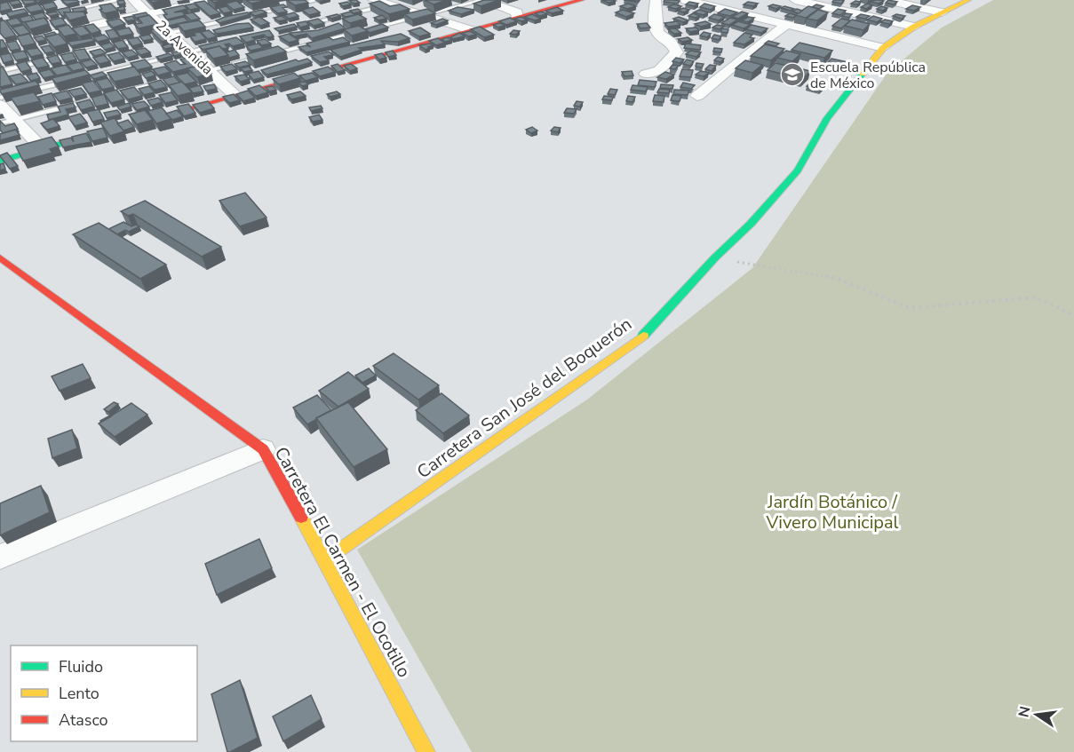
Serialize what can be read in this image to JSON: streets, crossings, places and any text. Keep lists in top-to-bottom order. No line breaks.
{"streets":{"street":["2a Avenida","Carretera San José del Boquerón","Carretera El Carmen - El Ocotillo"]},"crossings":[["Carretera San José del Boquerón","Carretera El Carmen - El Ocotillo"]],"parks":["Jardín Botánico / Vivero Municipal"],"places":{"school or university":["Escuela República de México"]},"legend":["Fluido","Lento","Atasco"],"north":"left"}
